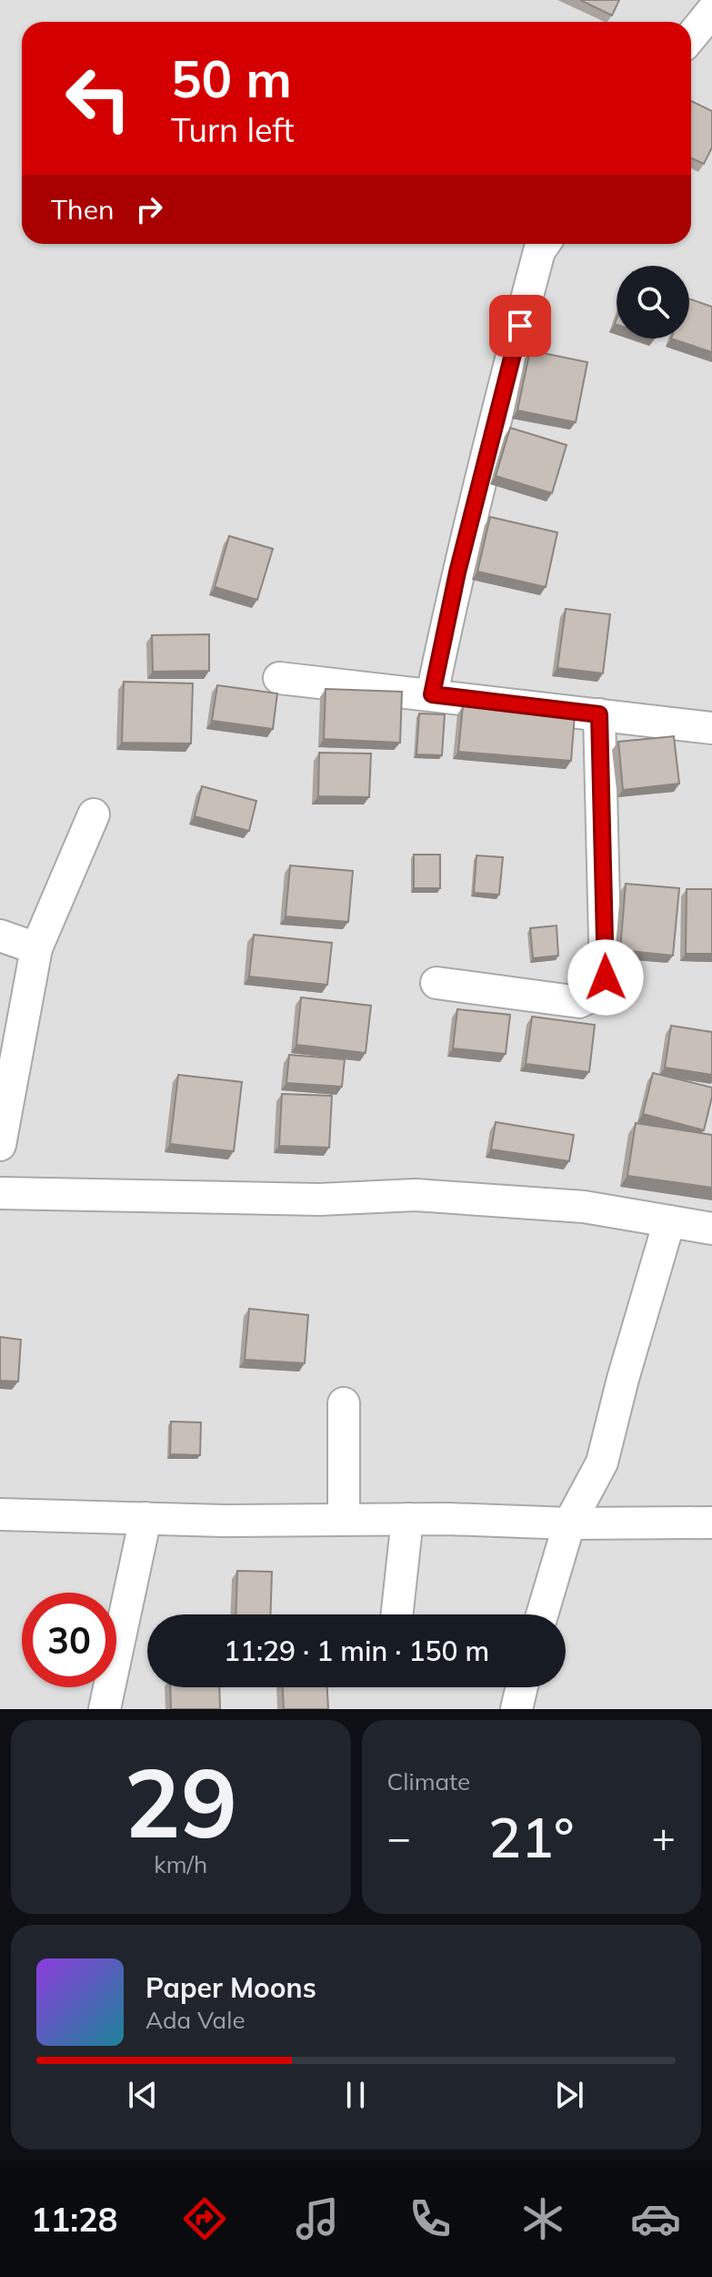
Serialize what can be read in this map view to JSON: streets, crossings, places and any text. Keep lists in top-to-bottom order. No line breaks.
{"page":{"turn":["50 m","Turn left"],"then":"Then","limit":"30","trip":"11:29 · 1 min · 150 m","tile":[["29","km/h"],"Climate"],"heat":["−","21°","+"],"song":["Paper Moons","Ada Vale"],"tabs":"11:28"}}
